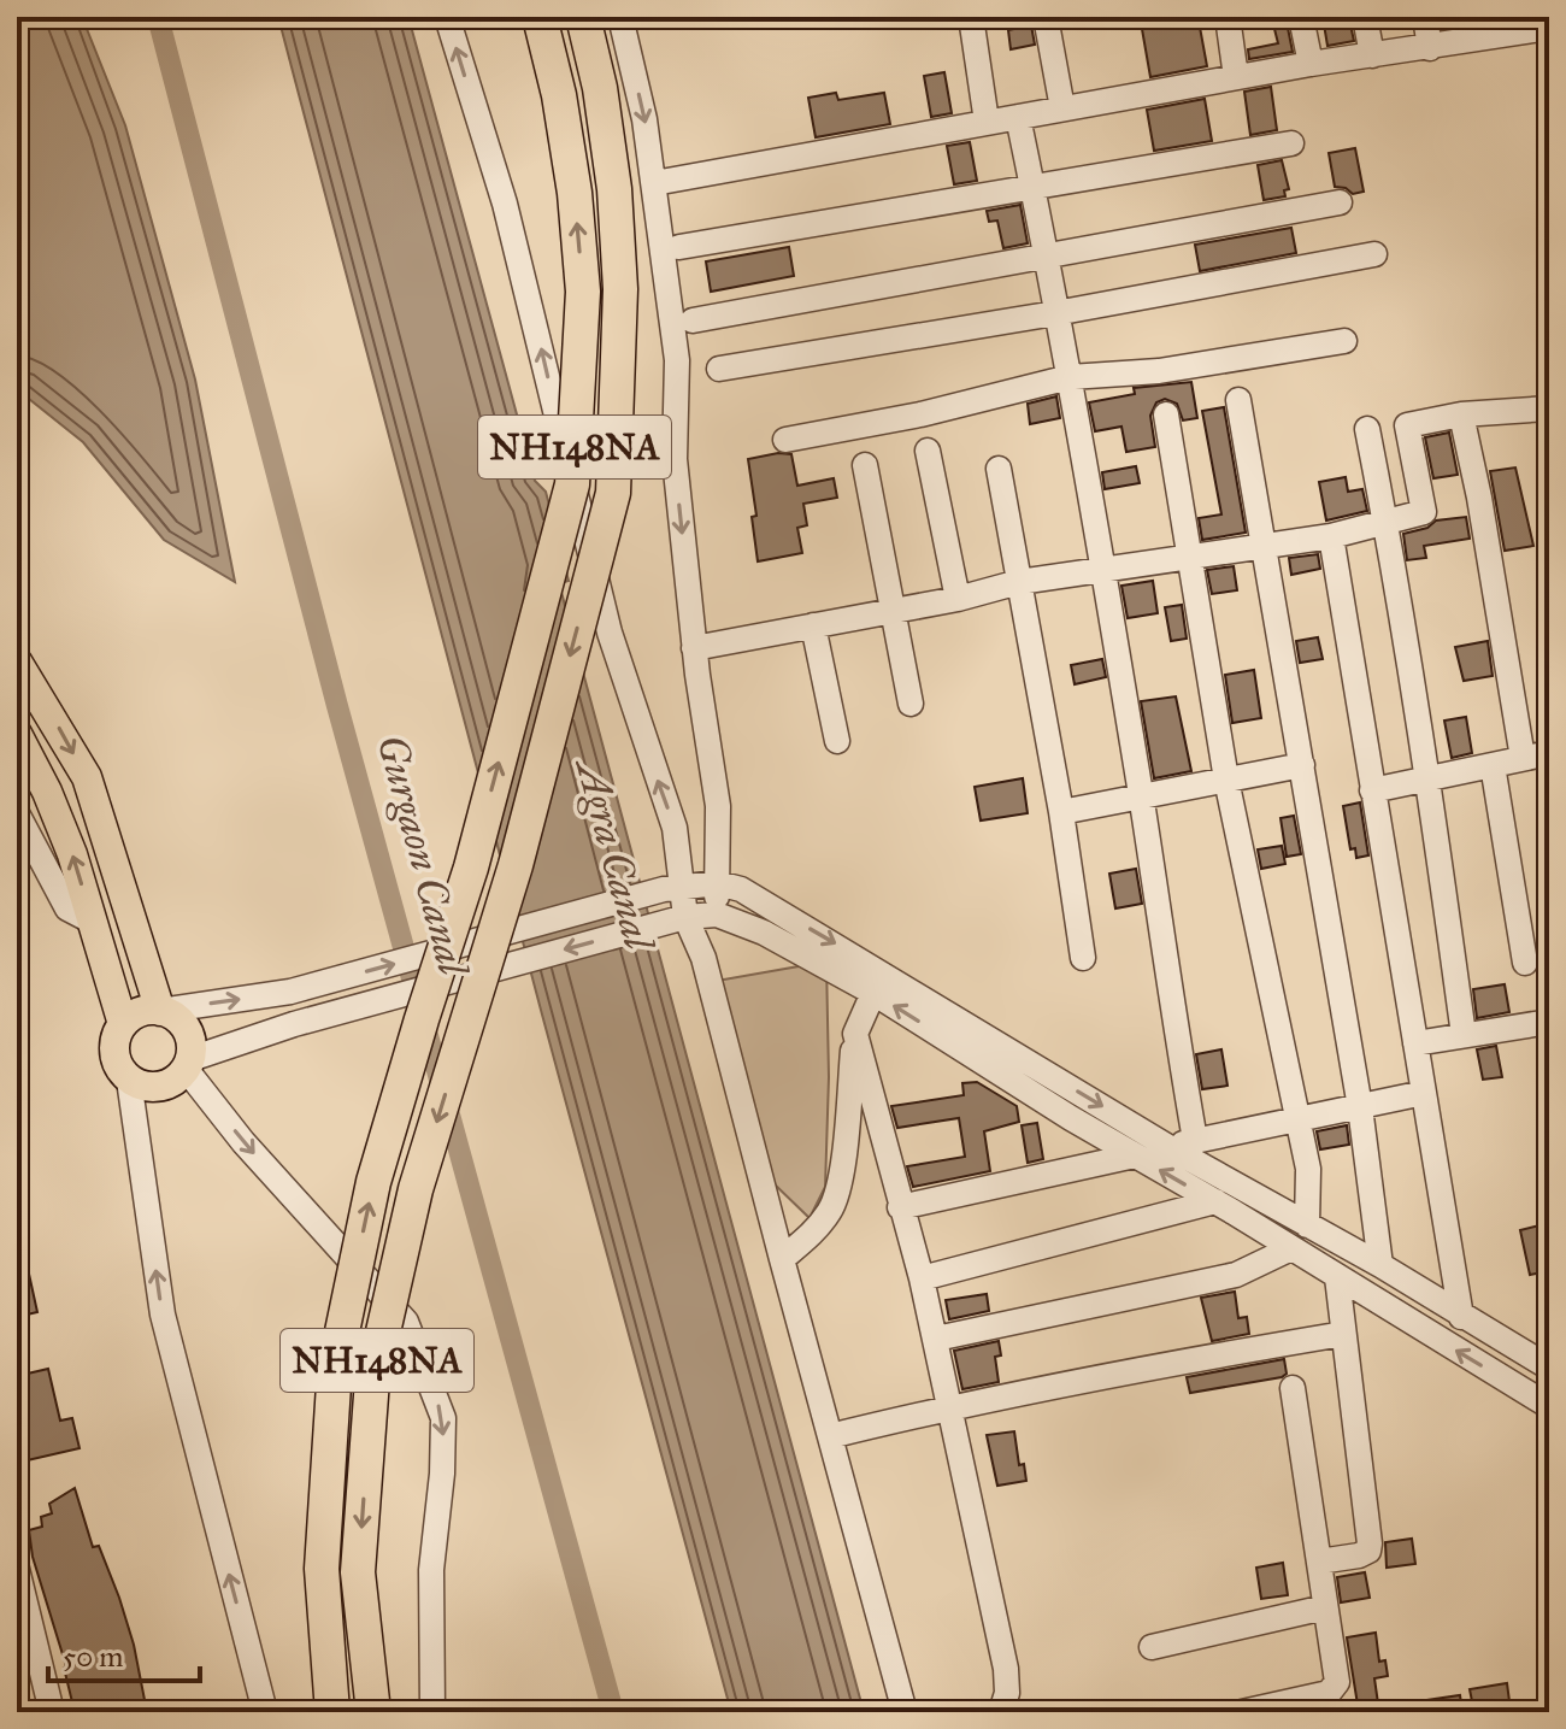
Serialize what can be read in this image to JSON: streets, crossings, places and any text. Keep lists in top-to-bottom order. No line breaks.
{"streets":{"highway":["NH148NA"]},"water":["Gurgaon Canal","Agra Canal"],"scale_bar":"50 m"}
